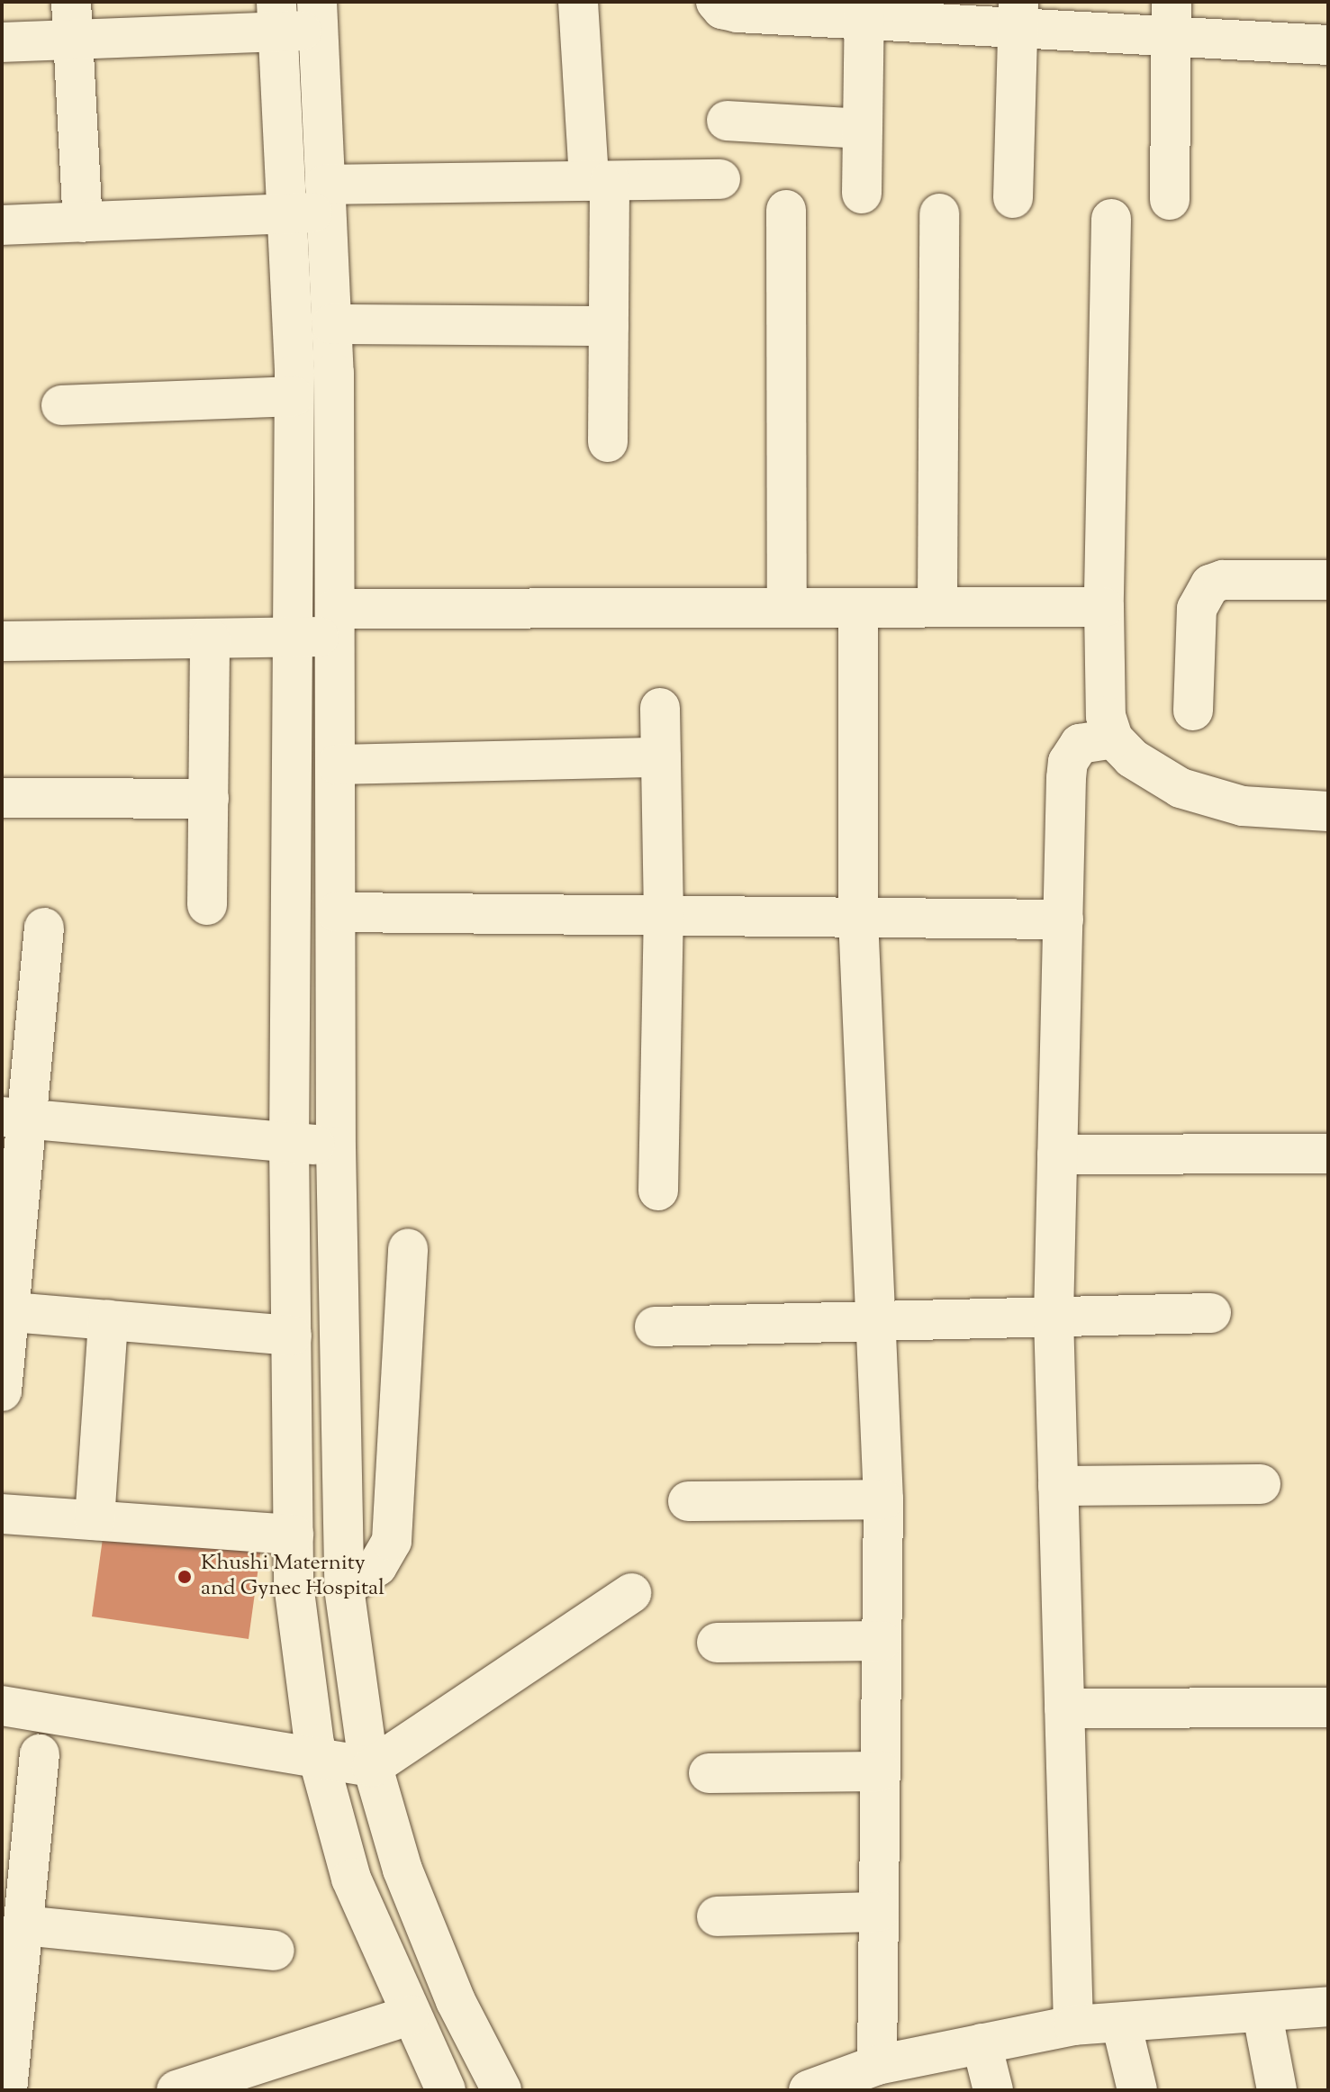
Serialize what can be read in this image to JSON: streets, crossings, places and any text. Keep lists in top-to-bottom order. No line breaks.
{"places":["Khushi Maternity and Gynec Hospital"]}
